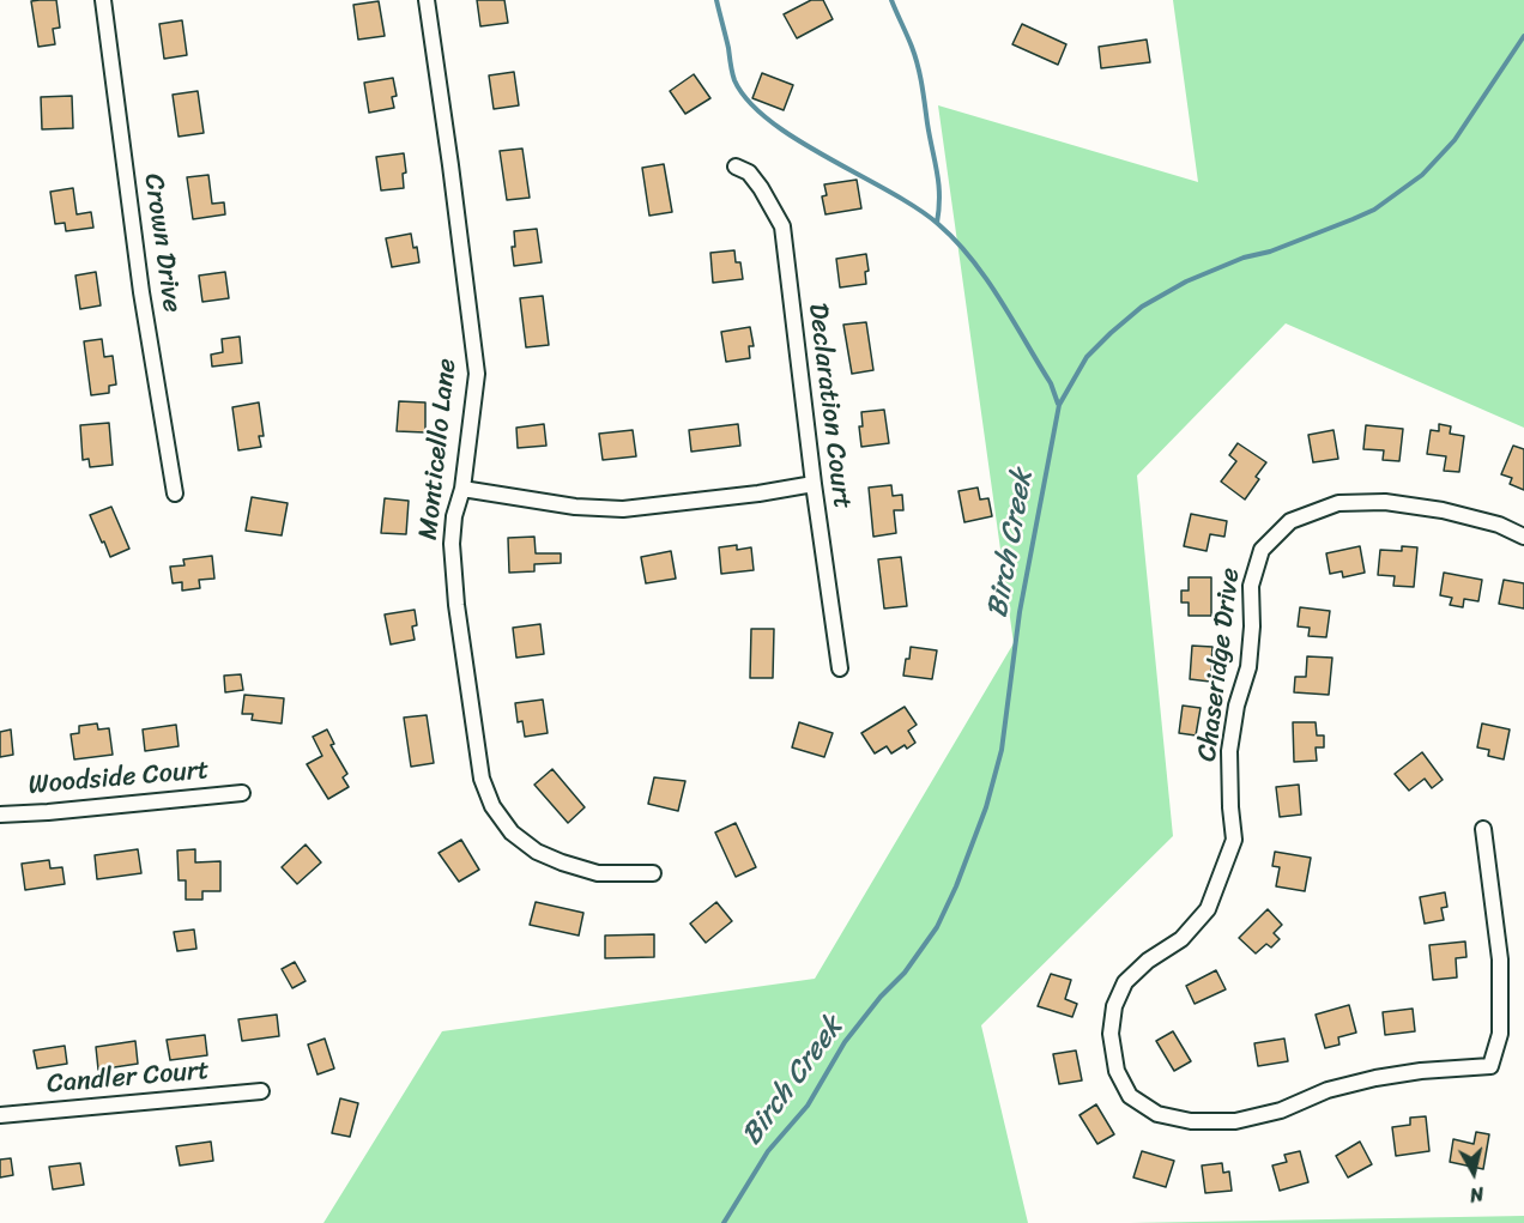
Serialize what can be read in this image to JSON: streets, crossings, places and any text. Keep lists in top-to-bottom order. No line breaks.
{"streets":{"street":["Crown Drive","Declaration Court","Monticello Lane","Chaseridge Drive","Woodside Court","Candler Court"]},"water":["Birch Creek"],"north":"bottom"}
